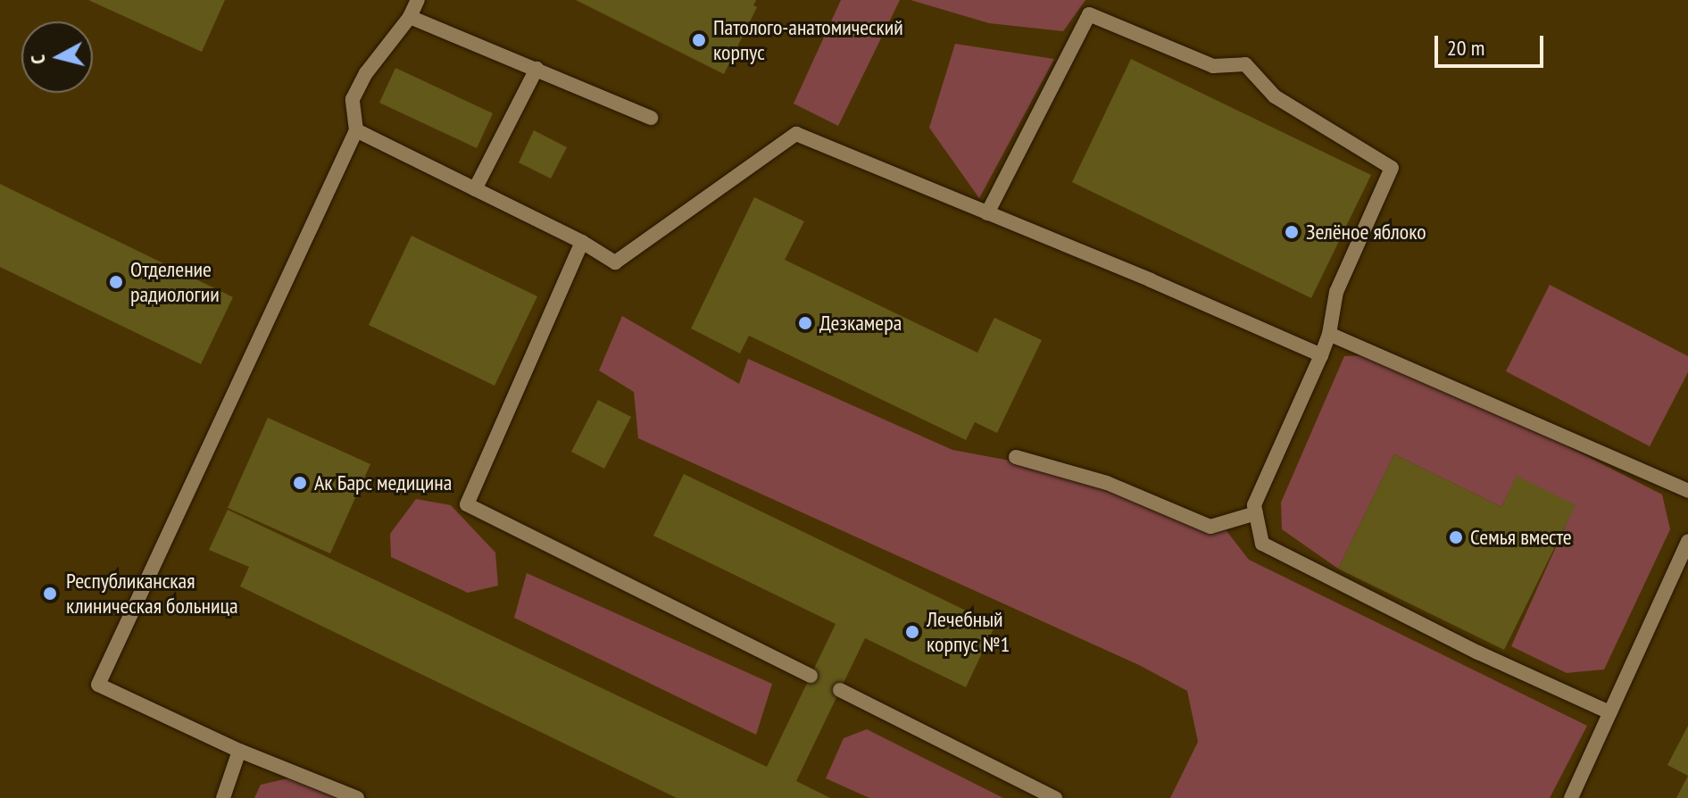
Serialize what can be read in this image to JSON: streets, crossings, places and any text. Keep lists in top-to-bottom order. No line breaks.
{"places":["Патолого-анатомический корпус","Зелёное яблоко","Отделение радиологии","Дезкамера","Ак Барс медицина","Семья вместе","Республиканская клиническая больница","Лечебный корпус №1"],"scale_bar":"20 m","north":"left"}
